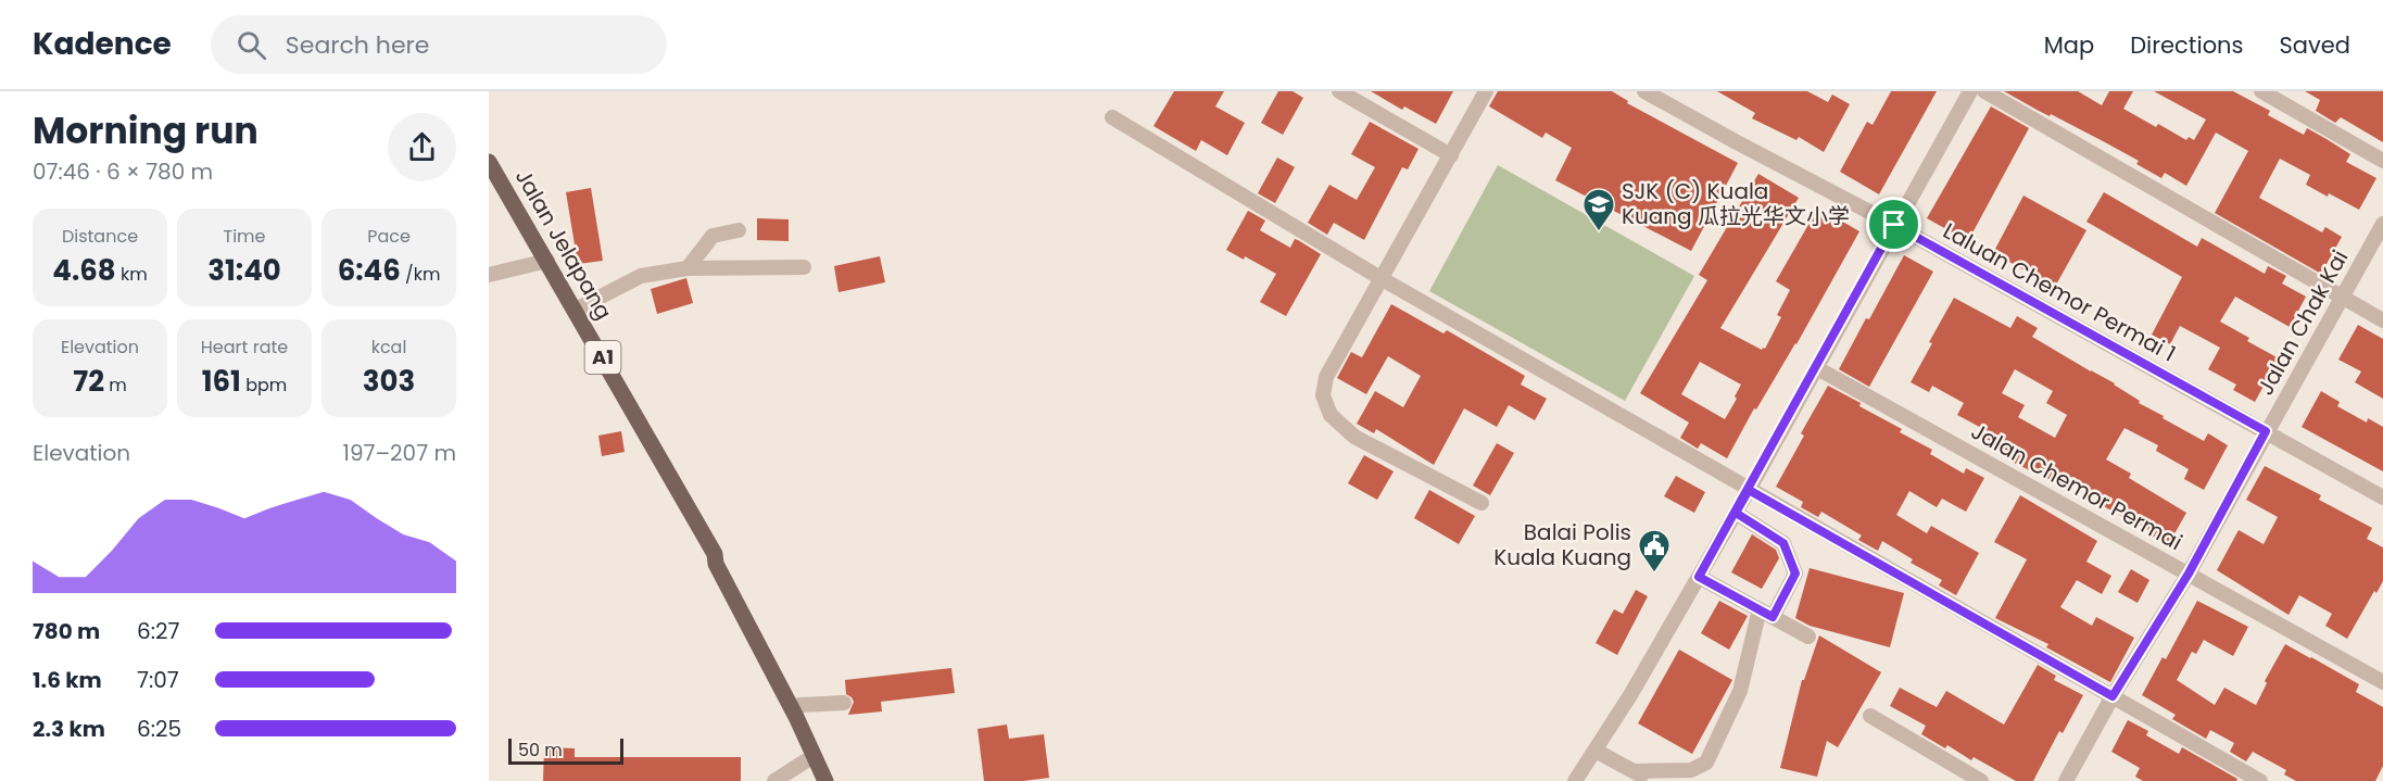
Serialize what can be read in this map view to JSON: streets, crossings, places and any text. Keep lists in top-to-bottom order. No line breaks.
{"streets":{"main road":["Jalan Jelapang","A1"],"street":["Laluan Chemor Permai 1","Jalan Chak Kai","Jalan Chemor Permai"]},"crossings":[["Laluan Chemor Permai 1","Jalan Chak Kai"],["Jalan Chak Kai","Jalan Chemor Permai"]],"places":{"school or university":["SJK (C) Kuala Kuang 瓜拉光华文小学"],"public building":["Balai Polis Kuala Kuang"]},"scale_bar":"50 m","page":{"header":"Kadence","search":"Search here","nav":["Map","Directions","Saved"],"heading":["Morning run","07:46 · 6 × 780 m"],"stats":[["Distance","4.68 km"],["Time","31:40"],["Pace","6:46 /km"],["Elevation","72 m"],["Heart rate","161 bpm"],["kcal","303"]],"chart":["Elevation","197–207 m"],"list":[{"name":"780 m","note":"6:27"},{"name":"1.6 km","note":"7:07"},{"name":"2.3 km","note":"6:25"}],"scale":"50 m"}}
